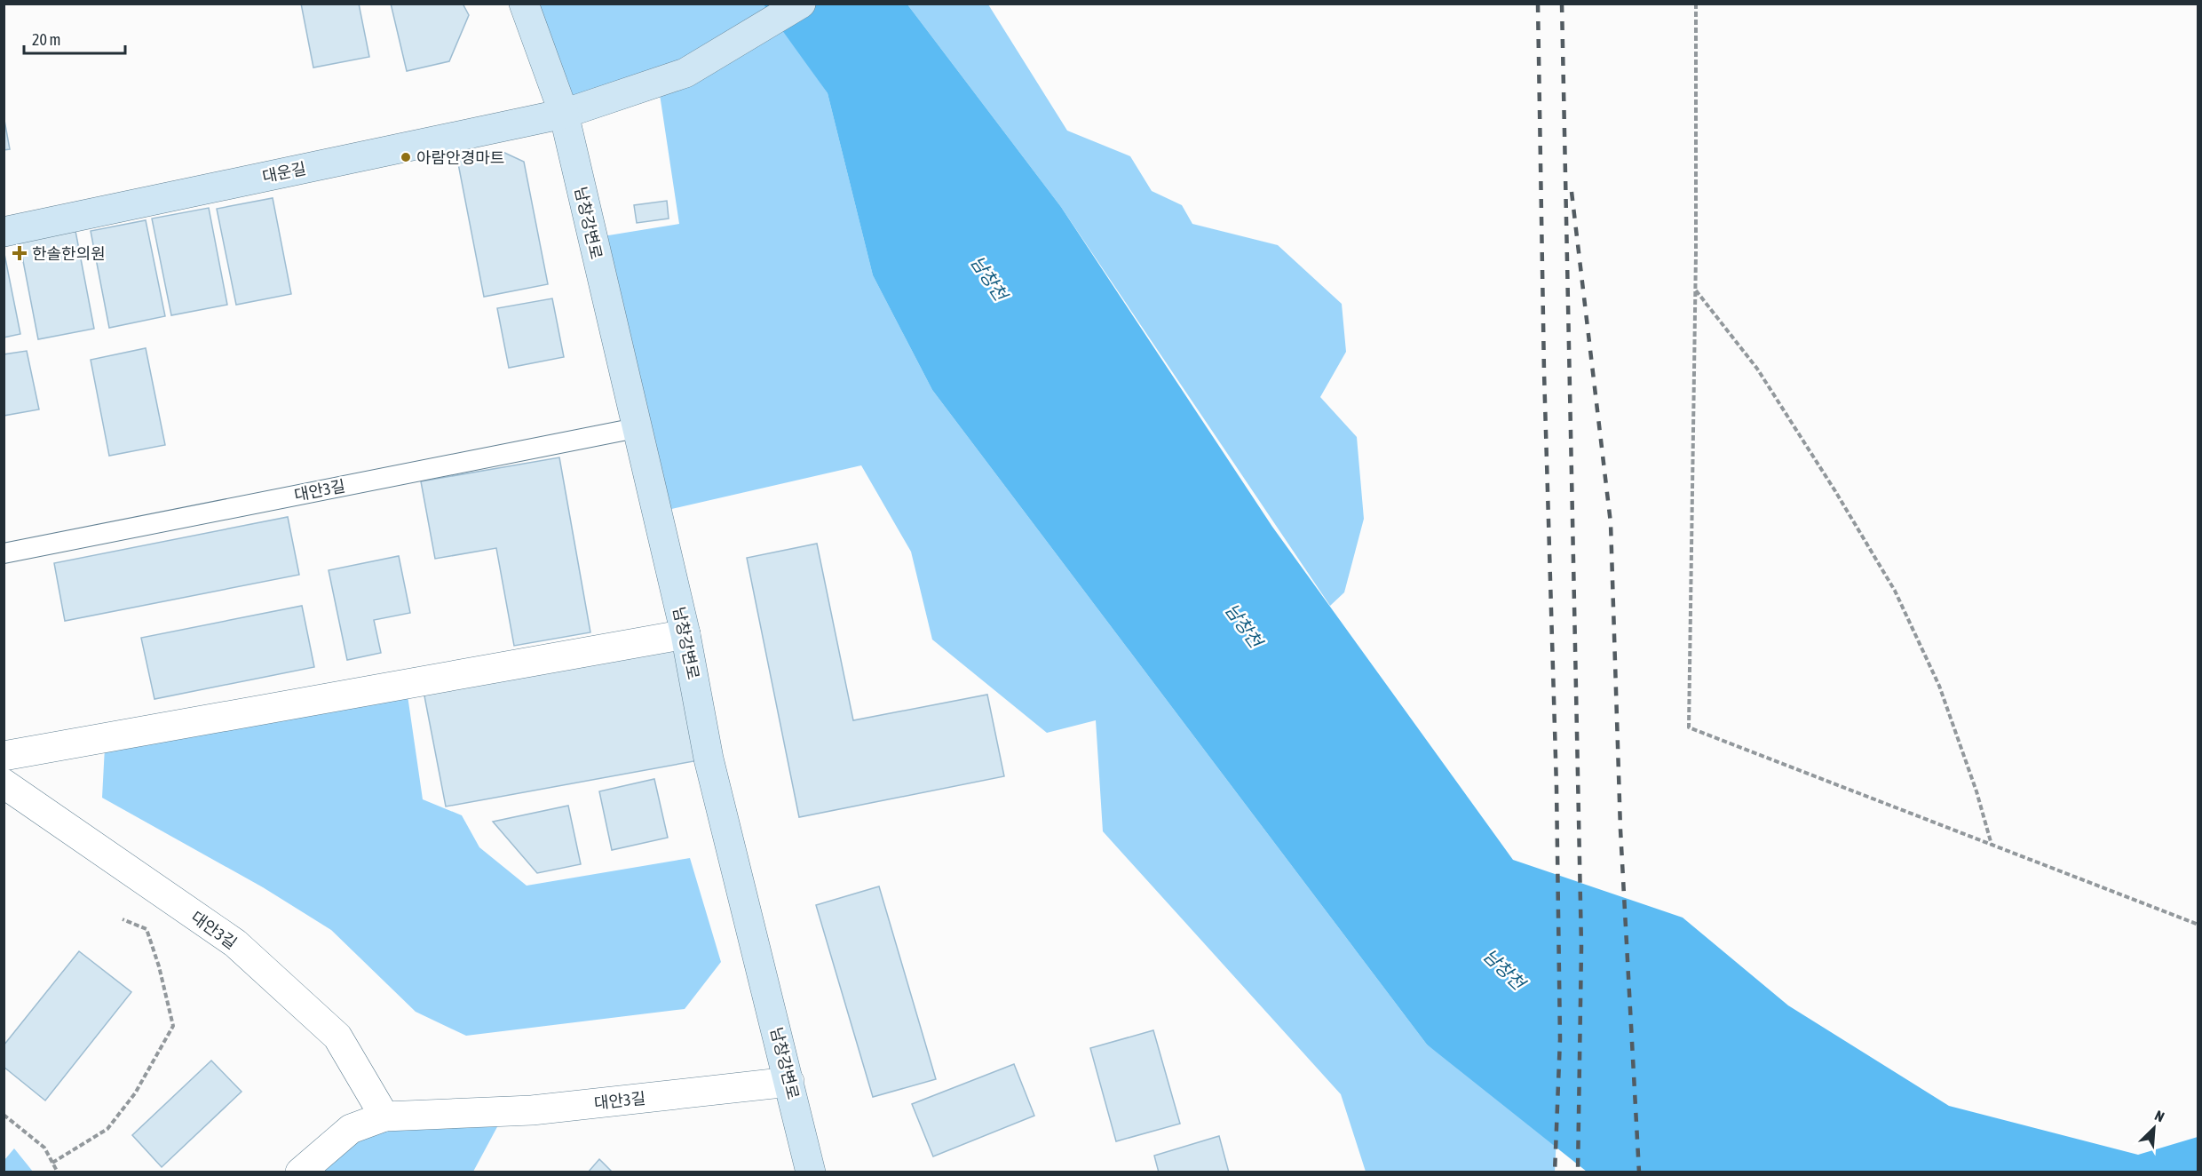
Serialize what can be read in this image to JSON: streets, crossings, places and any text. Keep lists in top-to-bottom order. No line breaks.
{"streets":{"street":["대운길","남창강변로","대안3길"]},"crossings":[["대운길","남창강변로"],["남창강변로","대안3길"]],"water":["남창천"],"places":{"other":["아람안경마트"],"health":["한솔한의원"]},"scale_bar":"20 m","north":"top right"}
